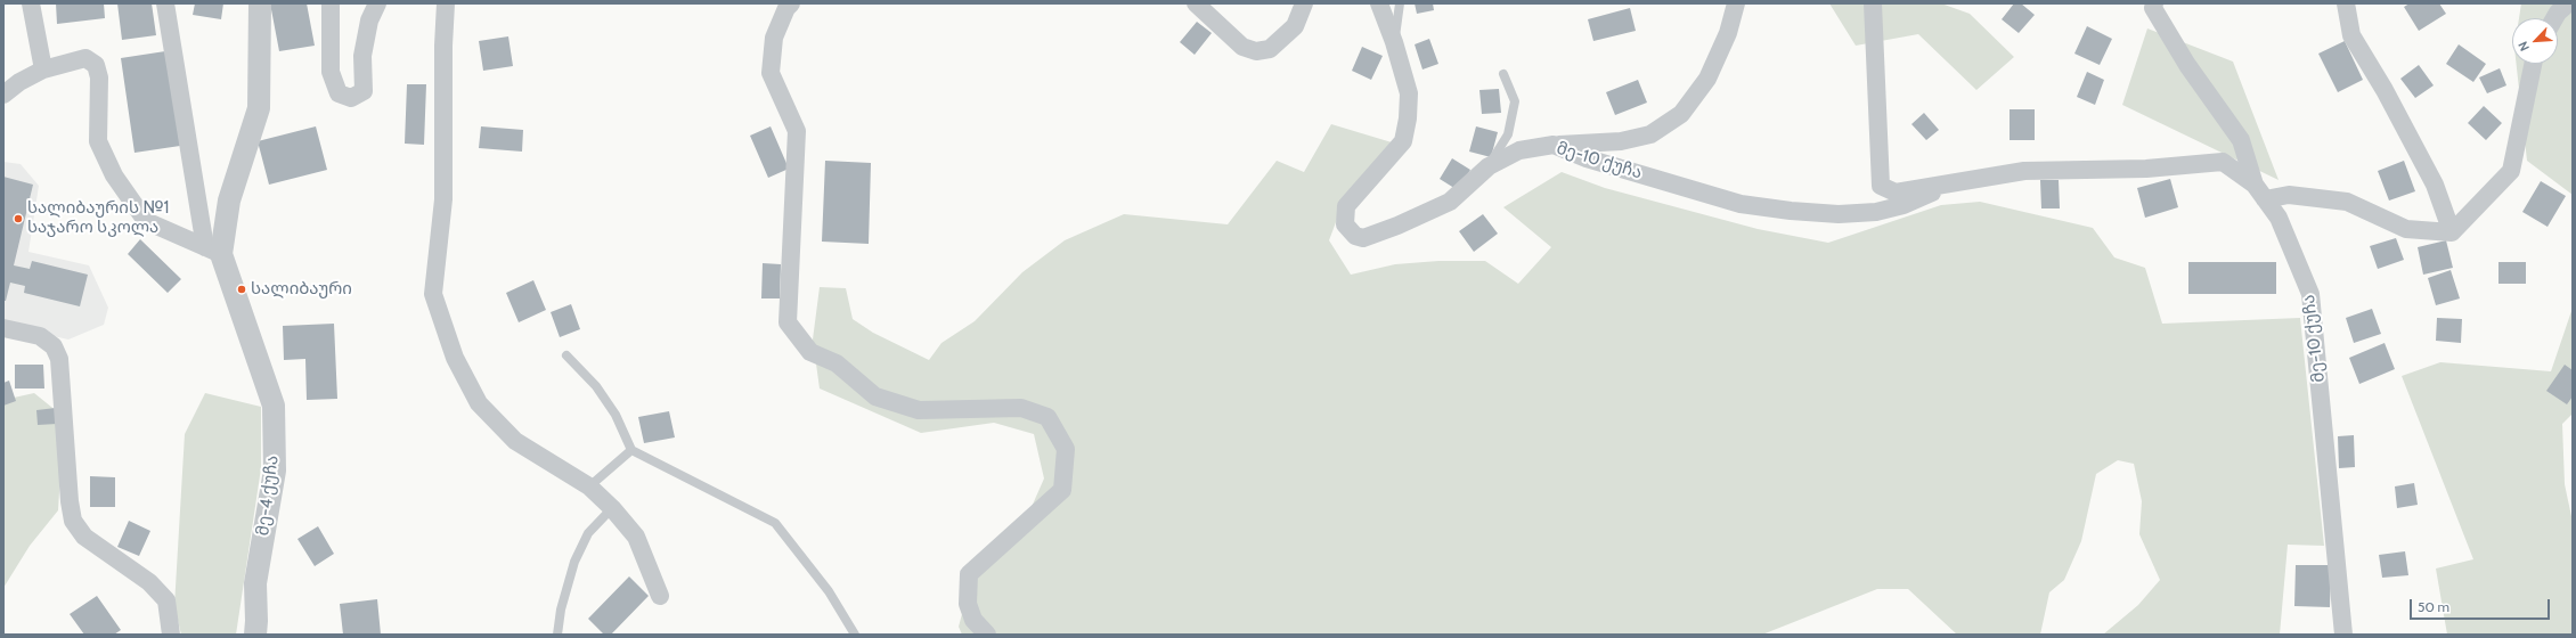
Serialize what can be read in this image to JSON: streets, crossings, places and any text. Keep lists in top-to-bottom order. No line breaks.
{"streets":{"street":["მე-10 ქუჩა","მე-4 ქუჩა"]},"places":["სალიბაურის №1 საჯარო სკოლა","სალიბაური"],"scale_bar":"50 m","north":"bottom left"}
